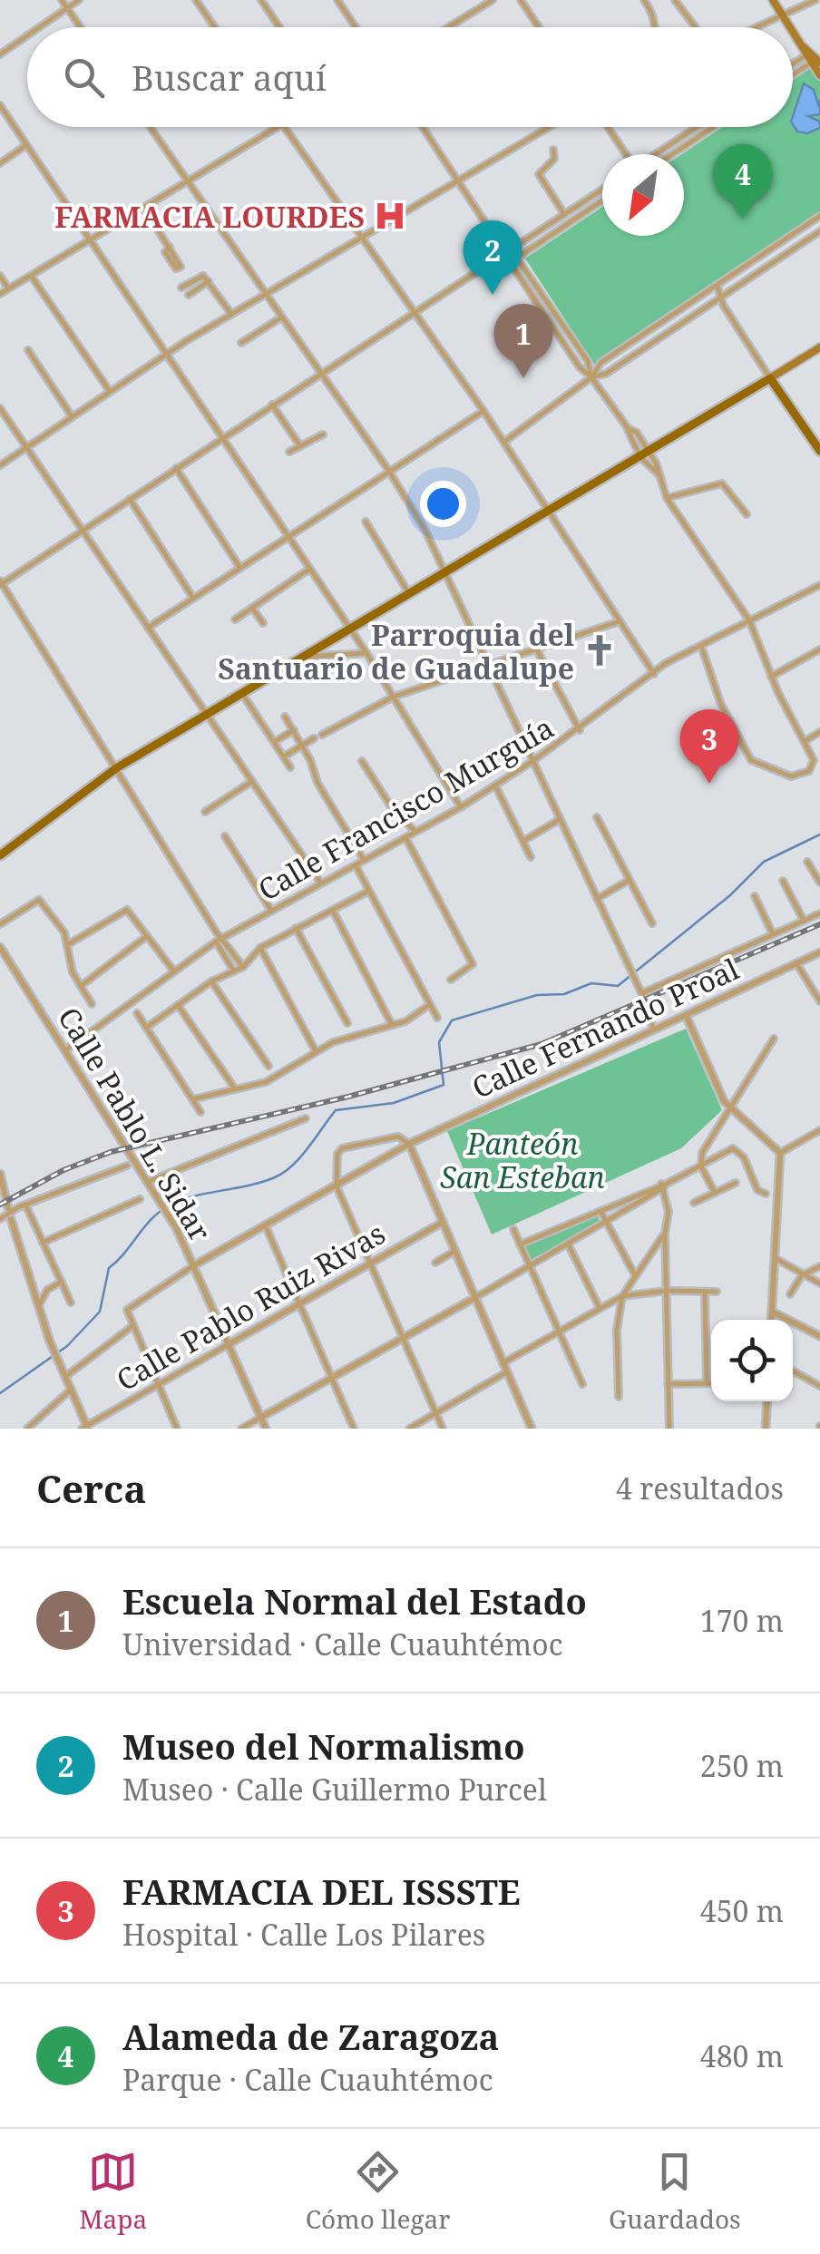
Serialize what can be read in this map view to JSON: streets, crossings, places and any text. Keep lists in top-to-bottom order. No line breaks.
{"streets":{"street":["Calle Francisco Murguía","Calle Fernando Proal","Calle Pablo L. Sidar","Calle Pablo Ruiz Rivas"]},"crossings":[["Calle Francisco Murguía","Calle Pablo L. Sidar"],["Calle Fernando Proal","Calle Pablo L. Sidar"],["Calle Pablo L. Sidar","Calle Pablo Ruiz Rivas"]],"parks":["Panteón San Esteban"],"places":{"hospital":["FARMACIA LOURDES"],"church":["Parroquia del Santuario de Guadalupe"]},"north":"bottom left","page":{"search":"Buscar aquí","pins":["4","2","1","3"],"heading":["Cerca","4 resultados"],"list":[{"mark":"1","name":"Escuela Normal del Estado","note":"Universidad · Calle Cuauhtémoc","value":"170 m"},{"mark":"2","name":"Museo del Normalismo","note":"Museo · Calle Guillermo Purcel","value":"250 m"},{"mark":"3","name":"FARMACIA DEL ISSSTE","note":"Hospital · Calle Los Pilares","value":"450 m"},{"mark":"4","name":"Alameda de Zaragoza","note":"Parque · Calle Cuauhtémoc","value":"480 m"}],"nav":["Mapa","Cómo llegar","Guardados"]}}
